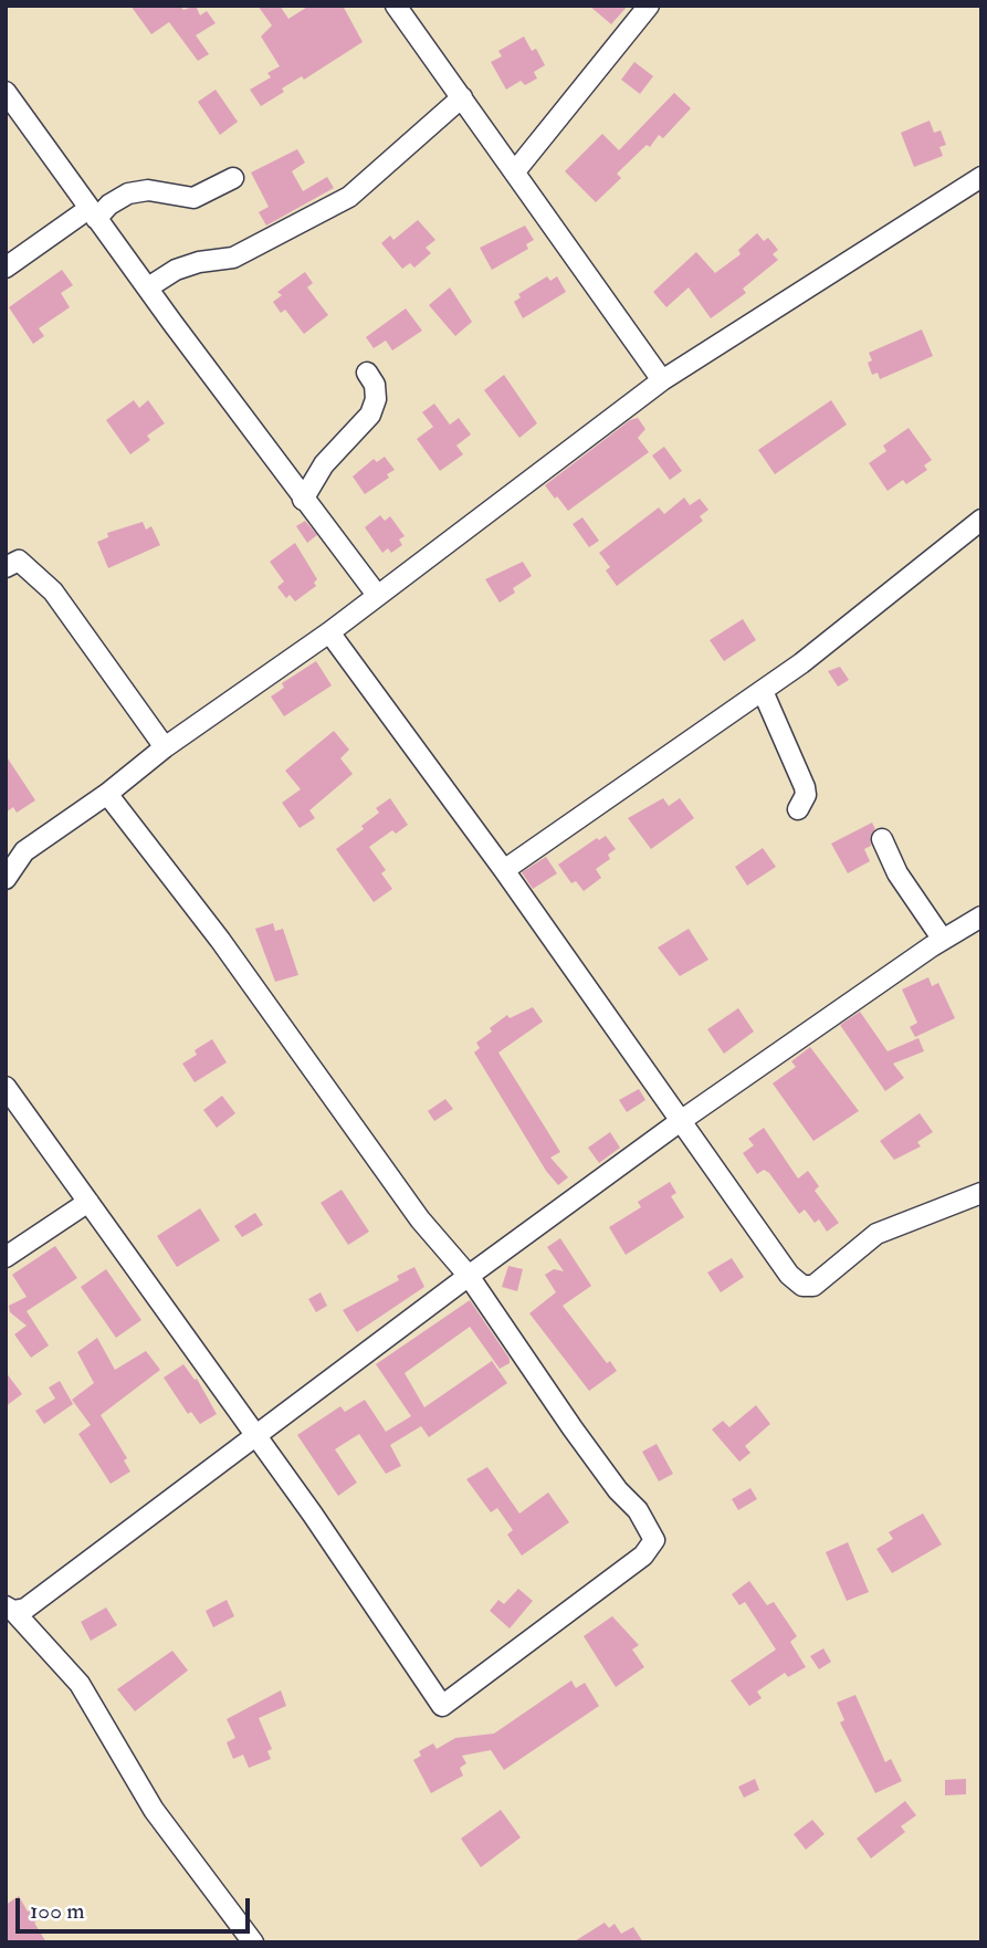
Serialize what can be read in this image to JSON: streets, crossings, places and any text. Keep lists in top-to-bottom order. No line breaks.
{"scale_bar":"100 m"}
